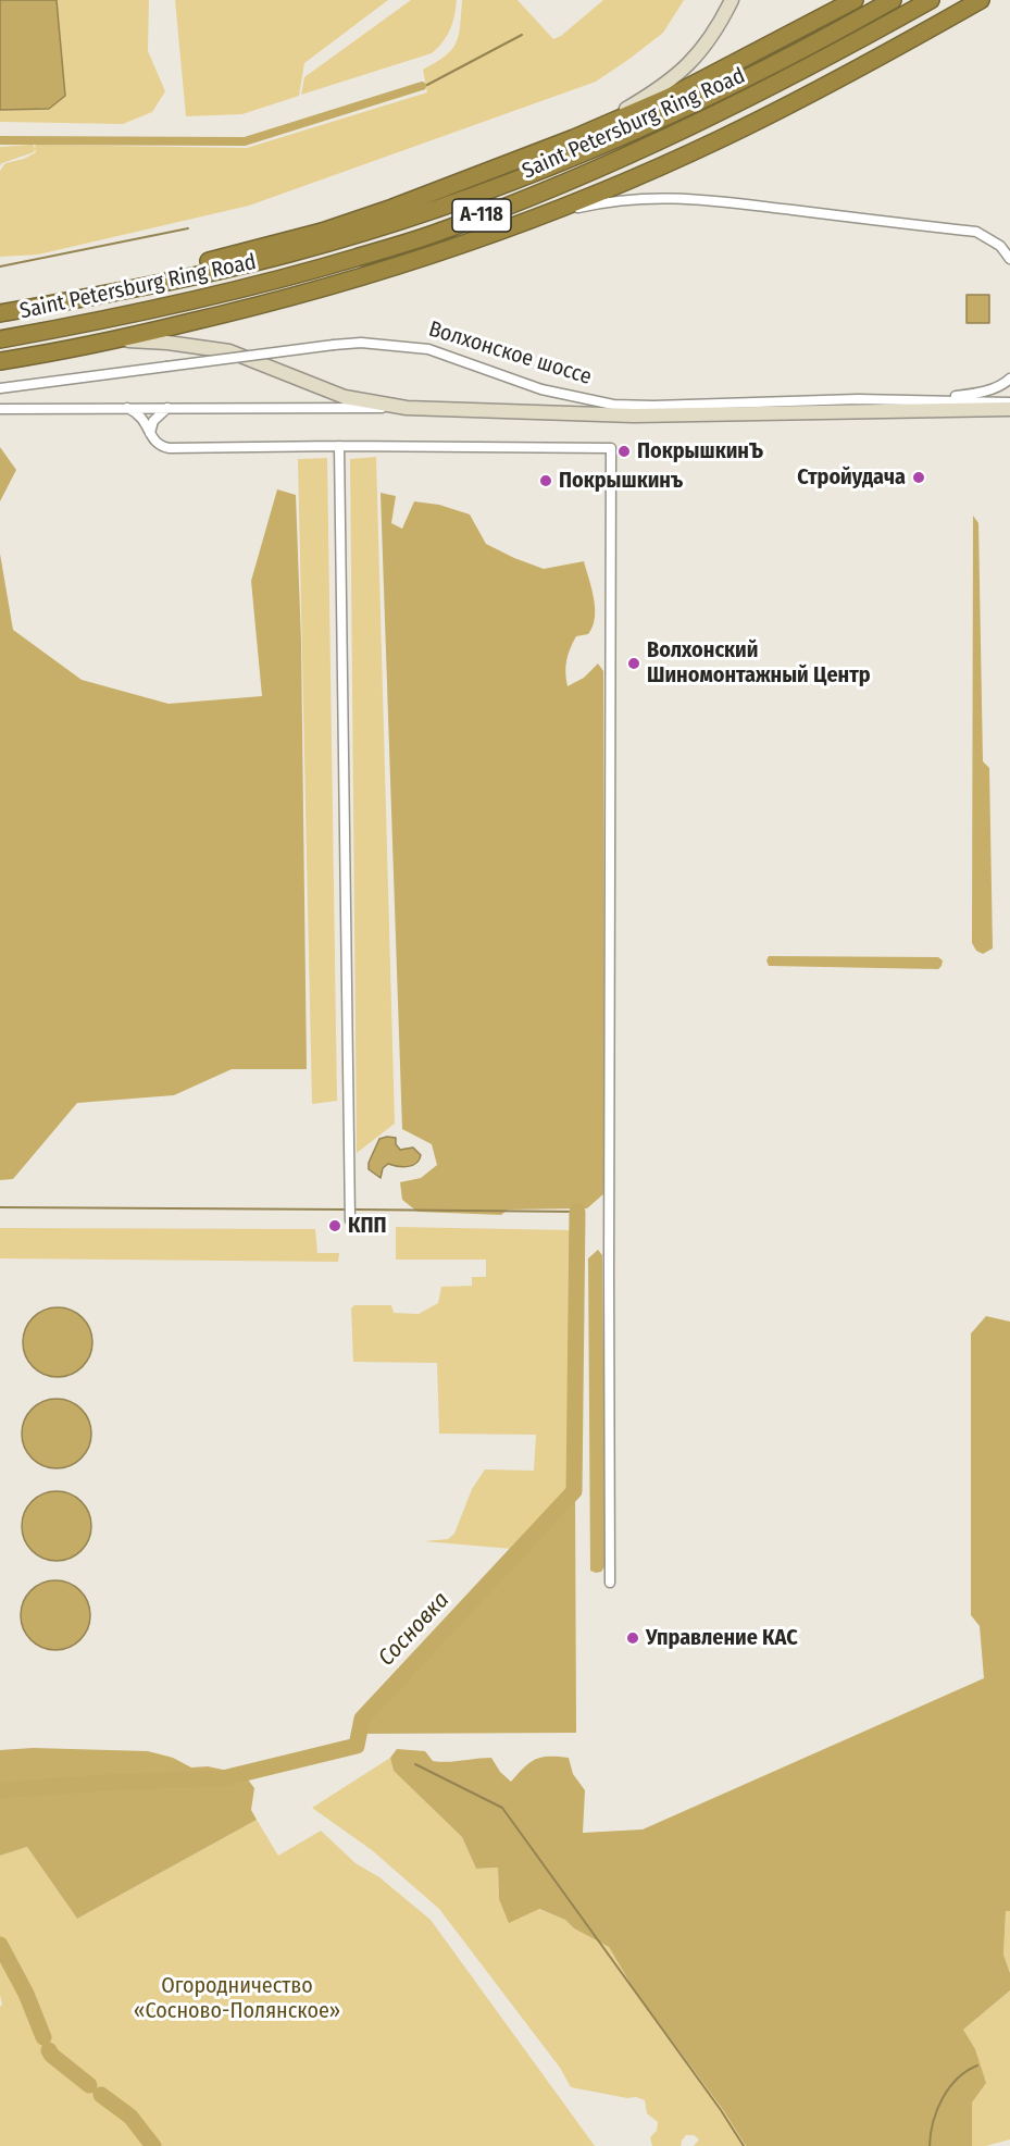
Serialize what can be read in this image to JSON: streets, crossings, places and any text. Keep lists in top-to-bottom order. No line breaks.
{"streets":{"highway":["Saint Petersburg Ring Road","А-118"],"main road":["Волхонское шоссе"]},"water":["Сосновка"],"parks":["Огородничество «Сосново-Полянское»"],"places":["ПокрышкинЪ","Стройудача","Покрышкинъ","Волхонский Шиномонтажный Центр","КПП","Управление КАС"]}
